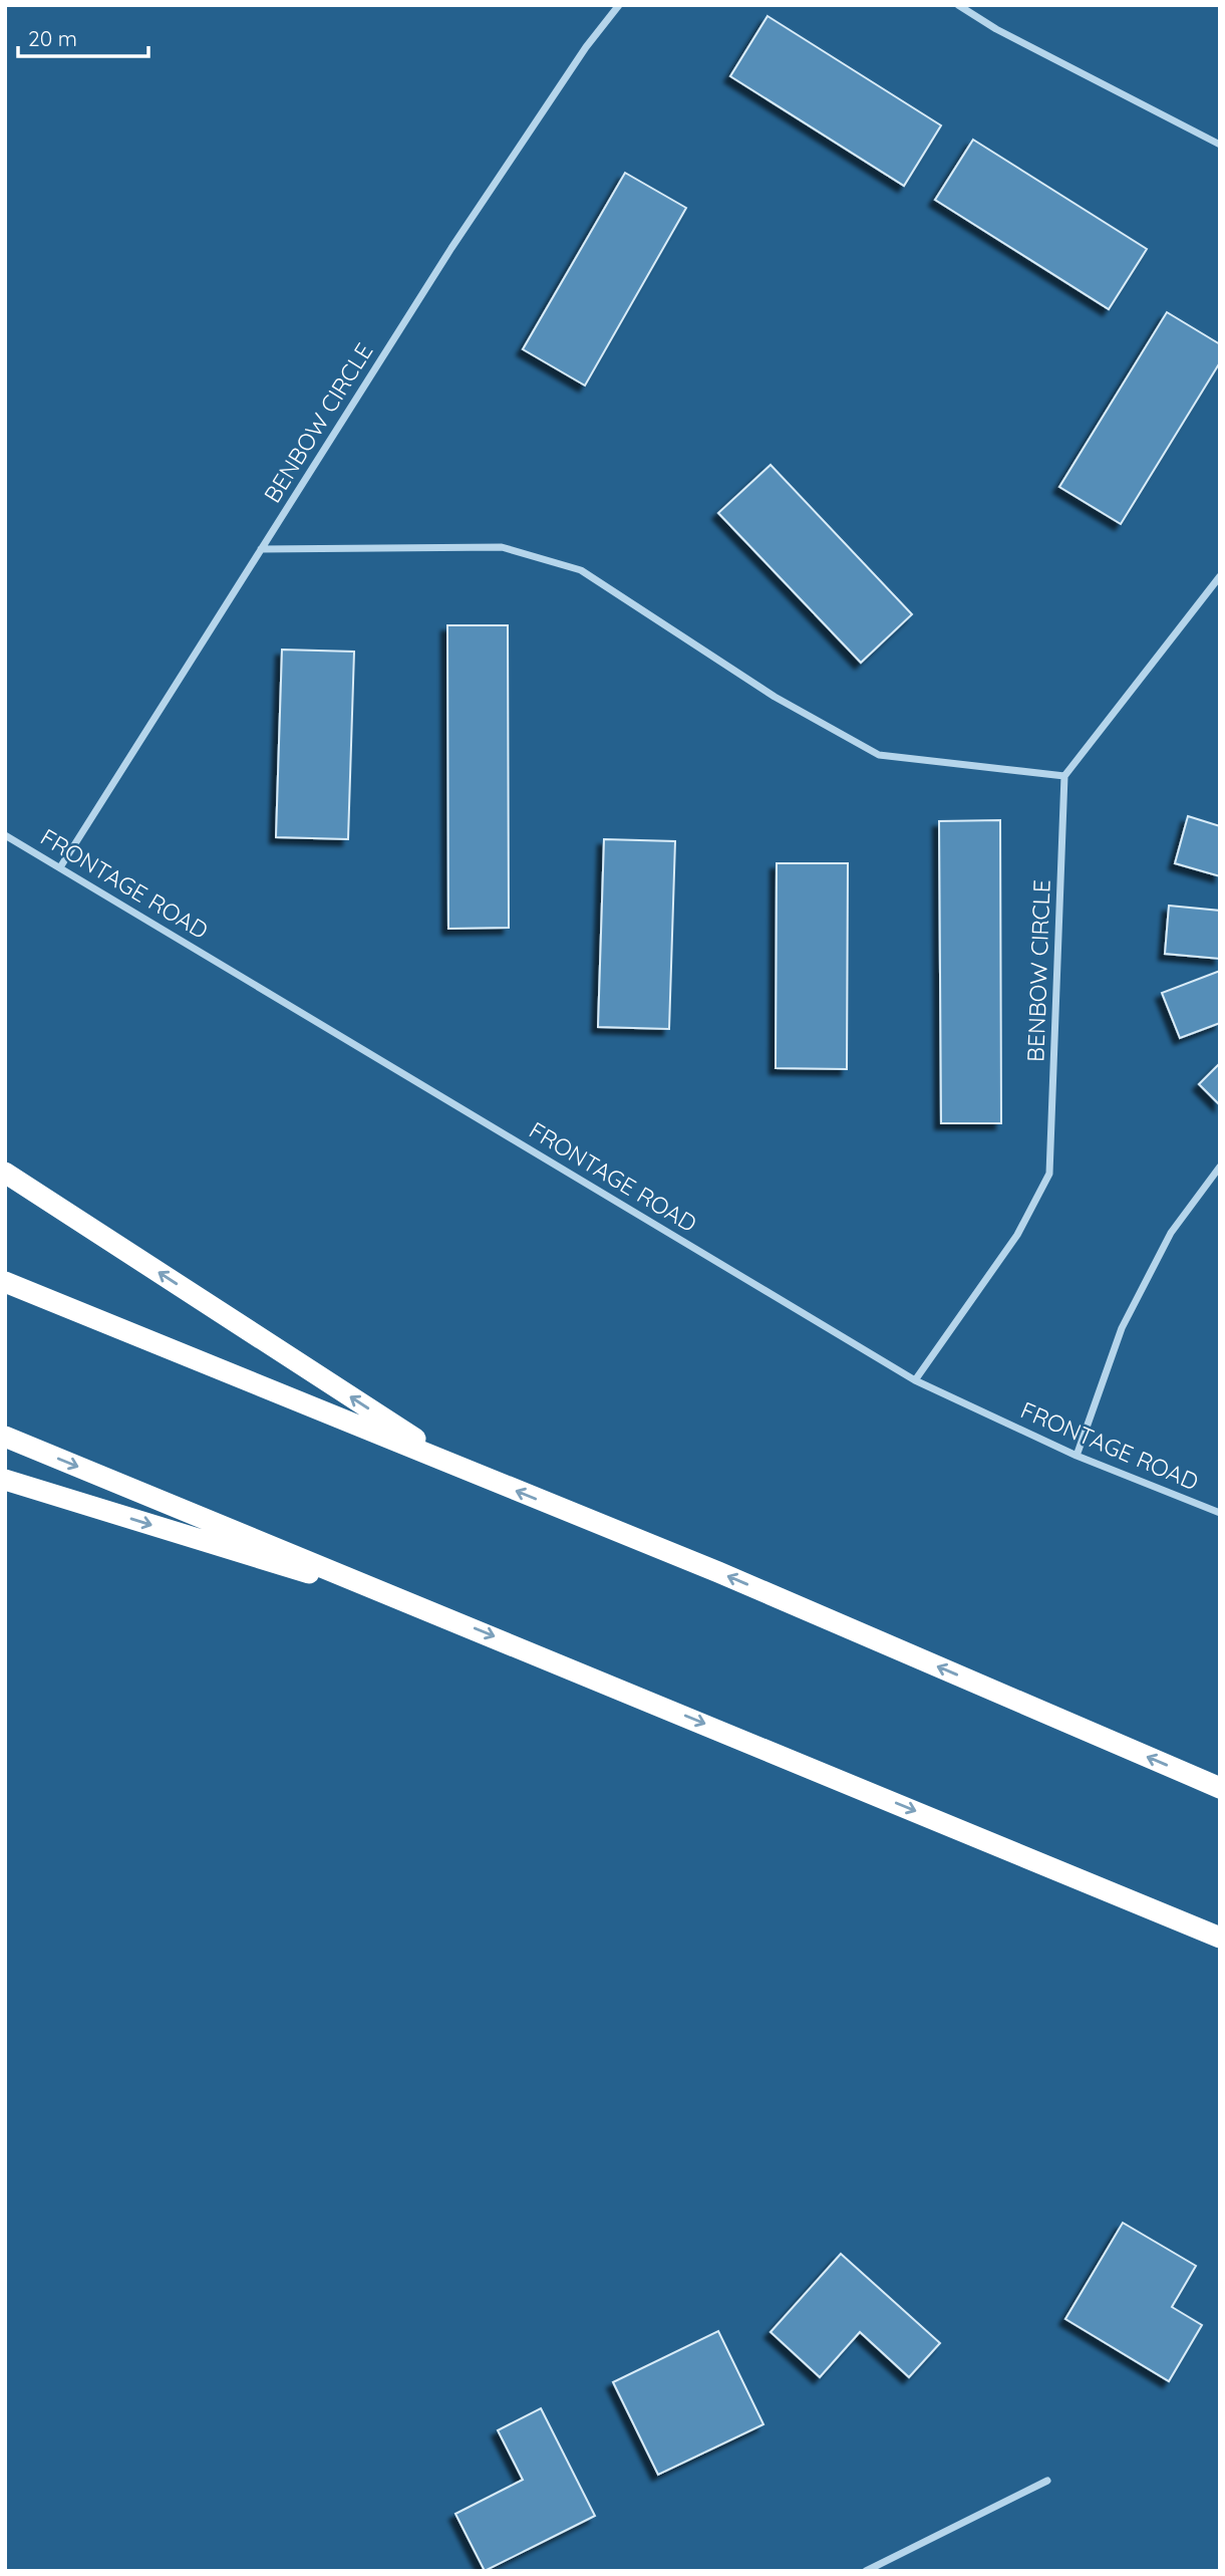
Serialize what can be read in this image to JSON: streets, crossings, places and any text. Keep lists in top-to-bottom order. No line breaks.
{"streets":{"street":["BENBOW CIRCLE","FRONTAGE ROAD"]},"crossings":[["BENBOW CIRCLE","FRONTAGE ROAD"]],"scale_bar":"20 m"}
